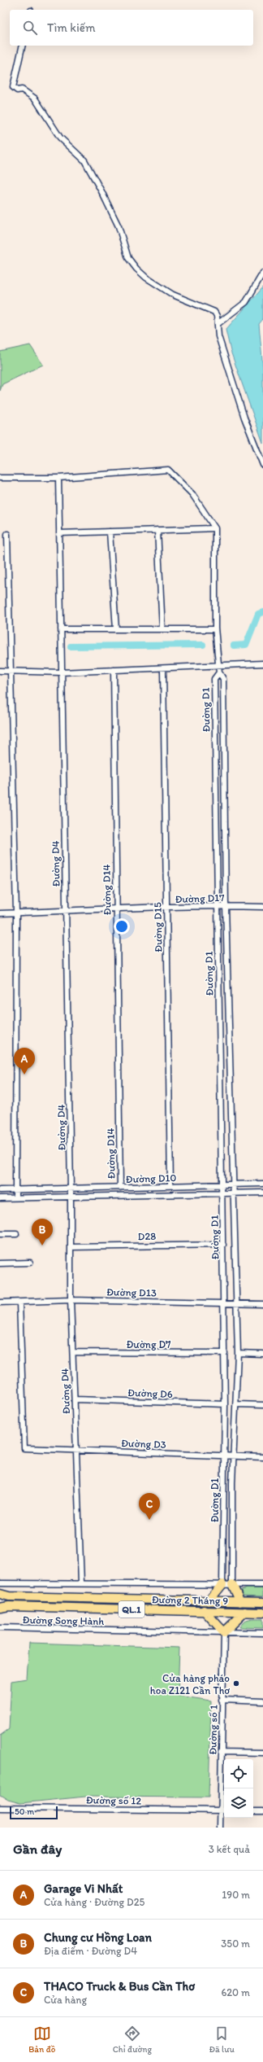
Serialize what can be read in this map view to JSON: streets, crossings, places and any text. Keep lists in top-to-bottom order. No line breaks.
{"streets":{"highway":["Đường 2 Tháng 9","QL.1"],"street":["Đường D1","Đường D4","Đường D14","Đường D17","Đường D15","Đường D10","D28","Đường D13","Đường D7","Đường D6","Đường D3","Đường Song Hành","Đường số 1","Đường số 12"]},"crossings":[["Đường D1","Đường D17"],["Đường D1","Đường D10"],["Đường D1","D28"],["Đường D1","Đường D13"],["Đường D1","Đường D7"],["Đường D1","Đường D6"],["Đường D1","Đường D3"],["Đường D4","Đường D17"],["Đường D4","Đường D10"],["Đường D4","D28"],["Đường D4","Đường D13"],["Đường D4","Đường D7"],["Đường D4","Đường D6"],["Đường D4","Đường D3"],["Đường D14","Đường D17"],["Đường D14","Đường D10"],["Đường D17","Đường D15"],["Đường D15","Đường D10"],["Đường D13","Đường D3"],["Đường Song Hành","Đường số 1"],["Đường số 1","Đường số 12"]],"places":["Cửa hàng pháo hoa Z121 Cần Thơ"],"scale_bar":"50 m","page":{"search":"Tìm kiếm","pins":["A","B","C"],"scale":"50 m","heading":["Gần đây","3 kết quả"],"list":[{"mark":"A","name":"Garage Vi Nhất","note":"Cửa hàng · Đường D25","value":"190 m"},{"mark":"B","name":"Chung cư Hồng Loan","note":"Địa điểm · Đường D4","value":"350 m"},{"mark":"C","name":"THACO Truck & Bus Cần Thơ","note":"Cửa hàng","value":"620 m"}],"nav":["Bản đồ","Chỉ đường","Đã lưu"]}}
